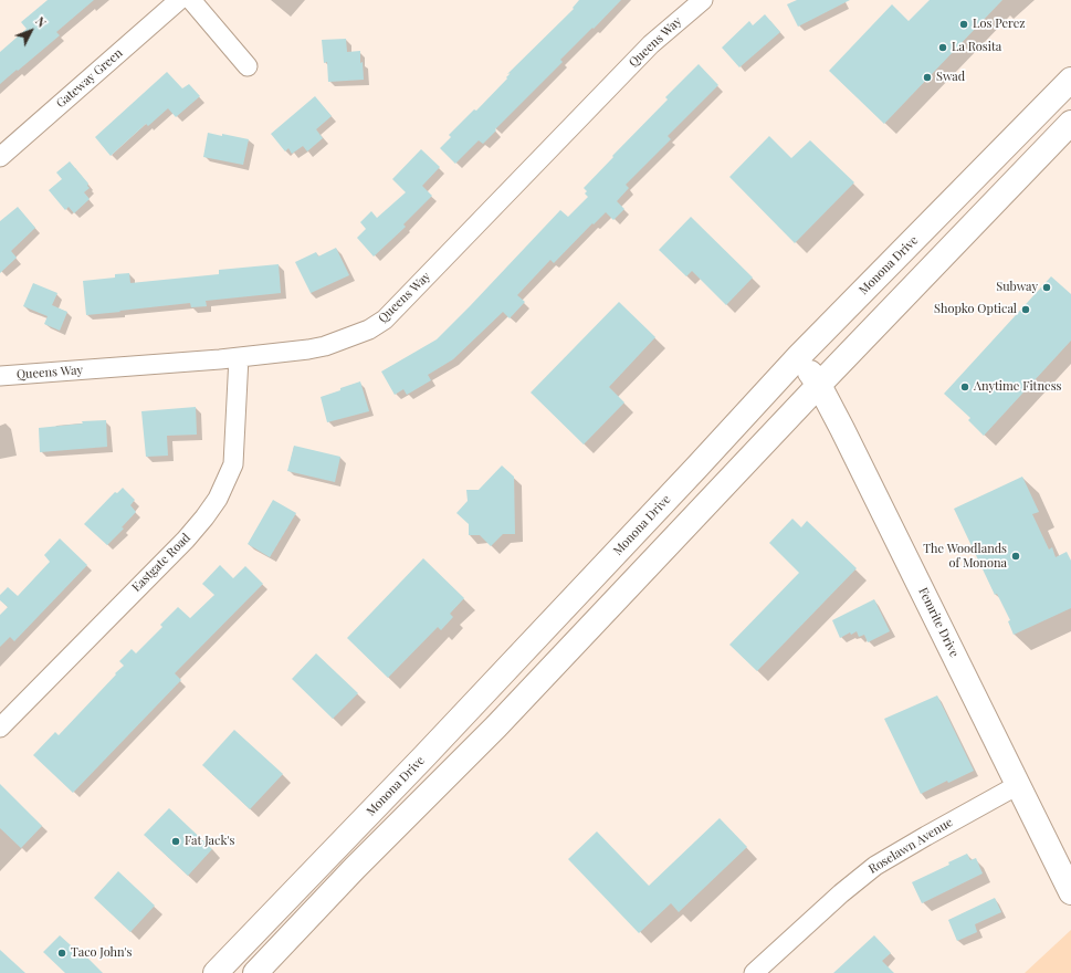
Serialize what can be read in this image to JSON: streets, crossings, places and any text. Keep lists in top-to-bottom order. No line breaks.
{"streets":{"street":["Queens Way","Gateway Green","Monona Drive","Eastgate Road","Femrite Drive","Roselawn Avenue"]},"crossings":[["Queens Way","Eastgate Road"],["Monona Drive","Femrite Drive"],["Femrite Drive","Roselawn Avenue"]],"places":["Los Perez","La Rosita","Swad","Subway","Shopko Optical","Anytime Fitness","The Woodlands of Monona","Fat Jack's","Taco John's"],"north":"top right"}
